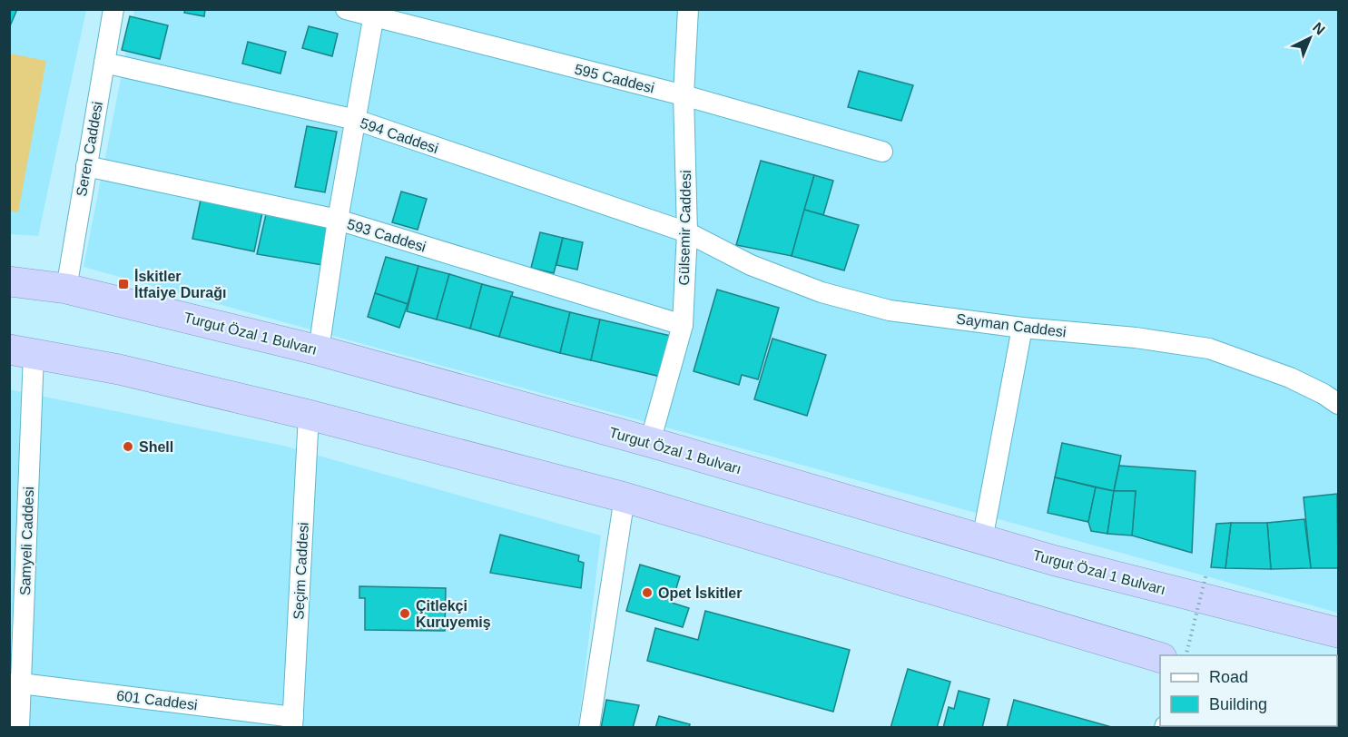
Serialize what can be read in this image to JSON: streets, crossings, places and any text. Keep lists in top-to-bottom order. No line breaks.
{"streets":{"highway":["Turgut Özal 1 Bulvarı"],"street":["595 Caddesi","594 Caddesi","Seren Caddesi","Gülsemir Caddesi","593 Caddesi","Sayman Caddesi","Samyeli Caddesi","Seçim Caddesi","601 Caddesi"]},"crossings":[["595 Caddesi","Gülsemir Caddesi"],["594 Caddesi","Seren Caddesi"],["594 Caddesi","Gülsemir Caddesi"],["594 Caddesi","Sayman Caddesi"],["Seren Caddesi","593 Caddesi"],["Seren Caddesi","Turgut Özal 1 Bulvarı"],["Gülsemir Caddesi","593 Caddesi"],["Gülsemir Caddesi","Sayman Caddesi"],["Gülsemir Caddesi","Turgut Özal 1 Bulvarı"],["Samyeli Caddesi","601 Caddesi"],["Seçim Caddesi","601 Caddesi"]],"places":{"transit":["İskitler İtfaiye Durağı"],"other":["Shell","Opet İskitler","Çitlekçi Kuruyemiş"]},"legend":["Road","Building"],"north":"top right"}
